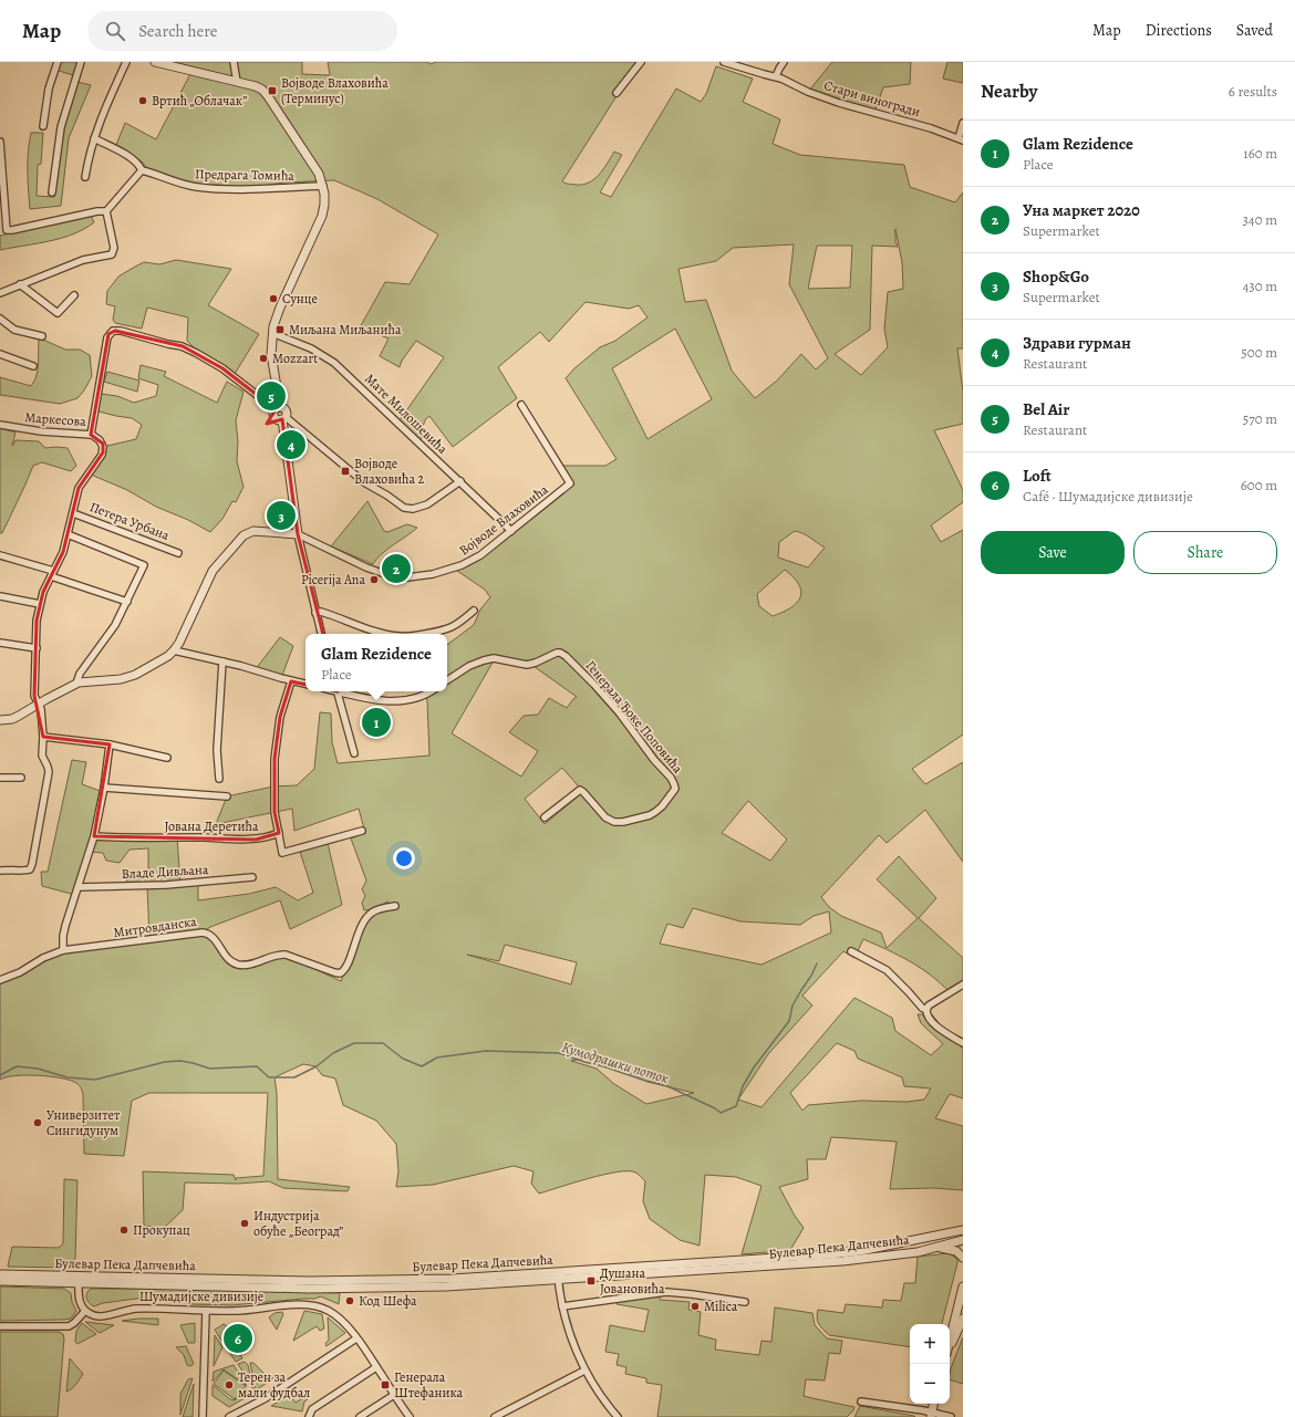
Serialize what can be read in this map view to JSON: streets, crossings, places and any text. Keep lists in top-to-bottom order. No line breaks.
{"streets":{"street":["Стари виногради","Предрага Томића","Мате Милошевића","Маркесова","Војводе Влаховића","Петера Урбана","Генерала Ђоке Поповића","Јована Деретића","Владе Дивљана","Митровданска","Булевар Пека Дапчевића","Шумадијске дивизије"]},"crossings":[["Мате Милошевића","Војводе Влаховића"],["Маркесова","Петера Урбана"]],"water":["Кумодрашки поток"],"places":{"transit":["Војводе Влаховића (Терминус)","Миљана Миљанића","Војводе Влаховића 2","Душана Јовановића","Генерала Штефаника"],"other":["Вртић „Облачак”","Сунце","Mozzart","Picerija Ana","Универзитет Сингидунум","Индустрија обуће „Београд”","Прокупац","Код Шефа","Milica","Терен за мали фудбал"]},"page":{"header":"Map","search":"Search here","nav":["Map","Directions","Saved"],"heading":["Nearby","6 results"],"list":[{"mark":"1","name":"Glam Rezidence","note":"Place","value":"160 m"},{"mark":"2","name":"Уна маркет 2020","note":"Supermarket","value":"340 m"},{"mark":"3","name":"Shop&Go","note":"Supermarket","value":"430 m"},{"mark":"4","name":"Здрави гурман","note":"Restaurant","value":"500 m"},{"mark":"5","name":"Bel Air","note":"Restaurant","value":"570 m"},{"mark":"6","name":"Loft","note":"Café · Шумадијске дивизије","value":"600 m"}],"pins":["5","4","3","2","1","6"],"buttons":["Save","Share"],"popup":["Glam Rezidence","Place"],"map_buttons":["+","−"]}}
